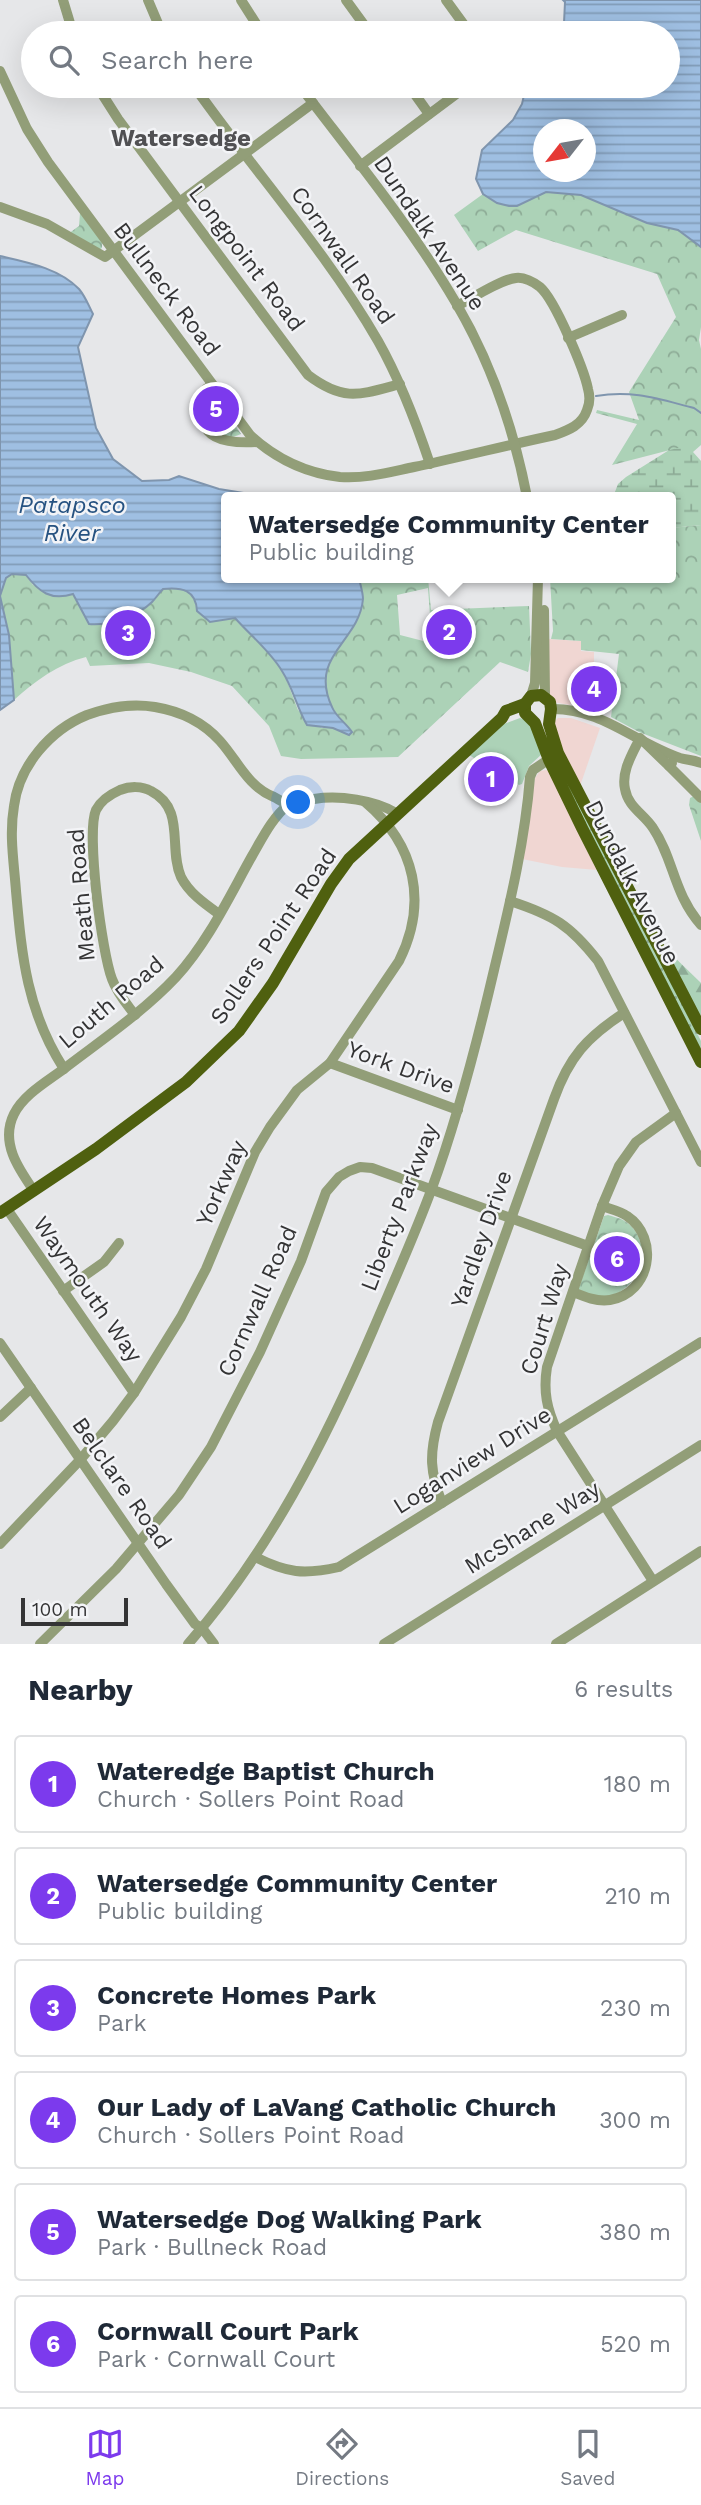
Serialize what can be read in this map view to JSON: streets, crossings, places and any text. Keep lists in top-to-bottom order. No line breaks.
{"streets":{"main road":["Dundalk Avenue","Sollers Point Road"],"street":["Cornwall Road","Longpoint Road","Bullneck Road","Meath Road","Louth Road","York Drive","Yorkway","Liberty Parkway","Yardley Drive","Waymouth Way","Court Way","Loganview Drive","Belclare Road","McShane Way"]},"crossings":[["Dundalk Avenue","Bullneck Road"],["Dundalk Avenue","Sollers Point Road"],["Dundalk Avenue","Liberty Parkway"],["Cornwall Road","Longpoint Road"],["Cornwall Road","Bullneck Road"],["Cornwall Road","Liberty Parkway"],["Cornwall Road","Yardley Drive"],["Cornwall Road","Court Way"],["Cornwall Road","Belclare Road"],["Meath Road","Louth Road"],["Sollers Point Road","Louth Road"],["Sollers Point Road","Yorkway"],["Sollers Point Road","Waymouth Way"],["York Drive","Yorkway"],["York Drive","Liberty Parkway"],["Yorkway","Waymouth Way"],["Yorkway","Belclare Road"],["Liberty Parkway","Loganview Drive"],["Liberty Parkway","Belclare Road"],["Yardley Drive","Loganview Drive"],["Court Way","Loganview Drive"],["Court Way","McShane Way"]],"districts":["Watersedge"],"water":["Patapsco River"],"scale_bar":"100 m","north":"bottom left","page":{"search":"Search here","pins":["5","2","3","4","1","6"],"popup":["Watersedge Community Center","Public building"],"scale":"100 m","heading":["Nearby","6 results"],"list":[{"mark":"1","name":"Wateredge Baptist Church","note":"Church · Sollers Point Road","value":"180 m"},{"mark":"2","name":"Watersedge Community Center","note":"Public building","value":"210 m"},{"mark":"3","name":"Concrete Homes Park","note":"Park","value":"230 m"},{"mark":"4","name":"Our Lady of LaVang Catholic Church","note":"Church · Sollers Point Road","value":"300 m"},{"mark":"5","name":"Watersedge Dog Walking Park","note":"Park · Bullneck Road","value":"380 m"},{"mark":"6","name":"Cornwall Court Park","note":"Park · Cornwall Court","value":"520 m"}],"nav":["Map","Directions","Saved"]}}
